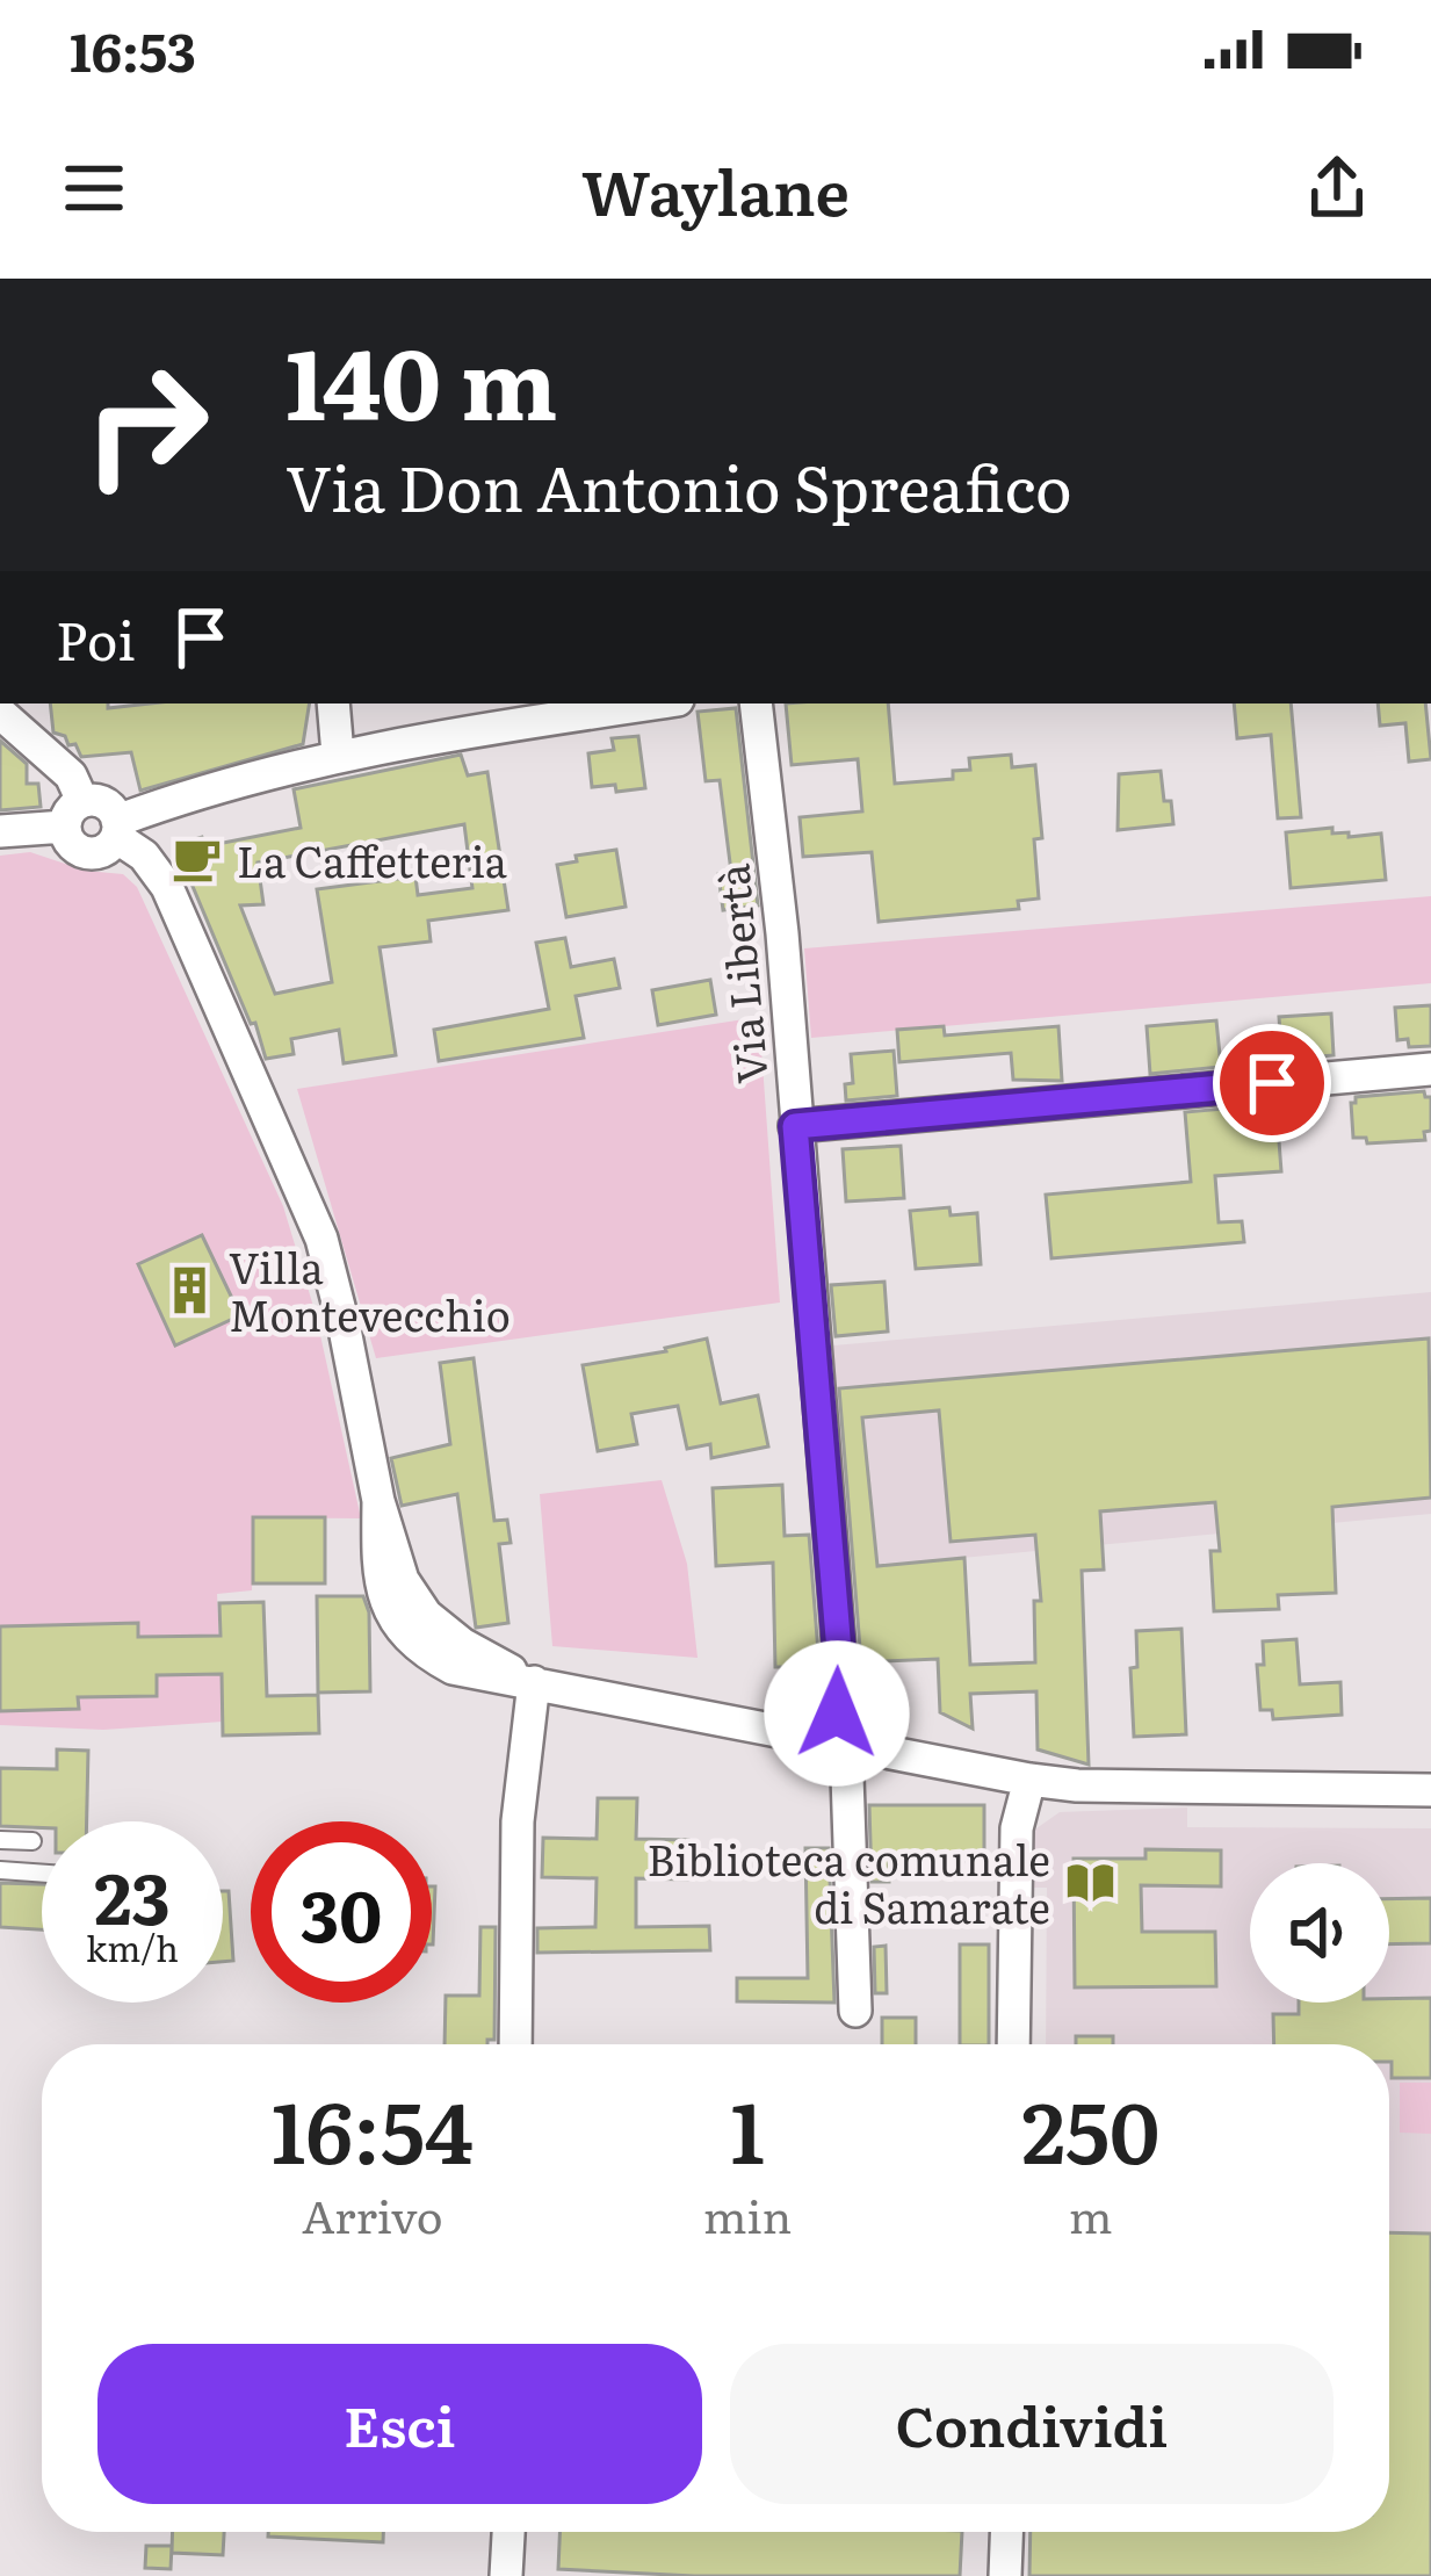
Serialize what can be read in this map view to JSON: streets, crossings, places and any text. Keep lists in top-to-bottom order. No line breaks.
{"streets":{"street":["Via Libertà"]},"places":{"cafe":["La Caffetteria"],"building":["Villa Montevecchio"],"library":["Biblioteca comunale di Samarate"]},"page":{"status":"16:53","header":"Waylane","turn":["140 m","Via Don Antonio Spreafico"],"then":"Poi","speed":"23 km/h","limit":"30","eta":["16:54","Arrivo","1","min","250","m"],"buttons":["Esci","Condividi"]}}
